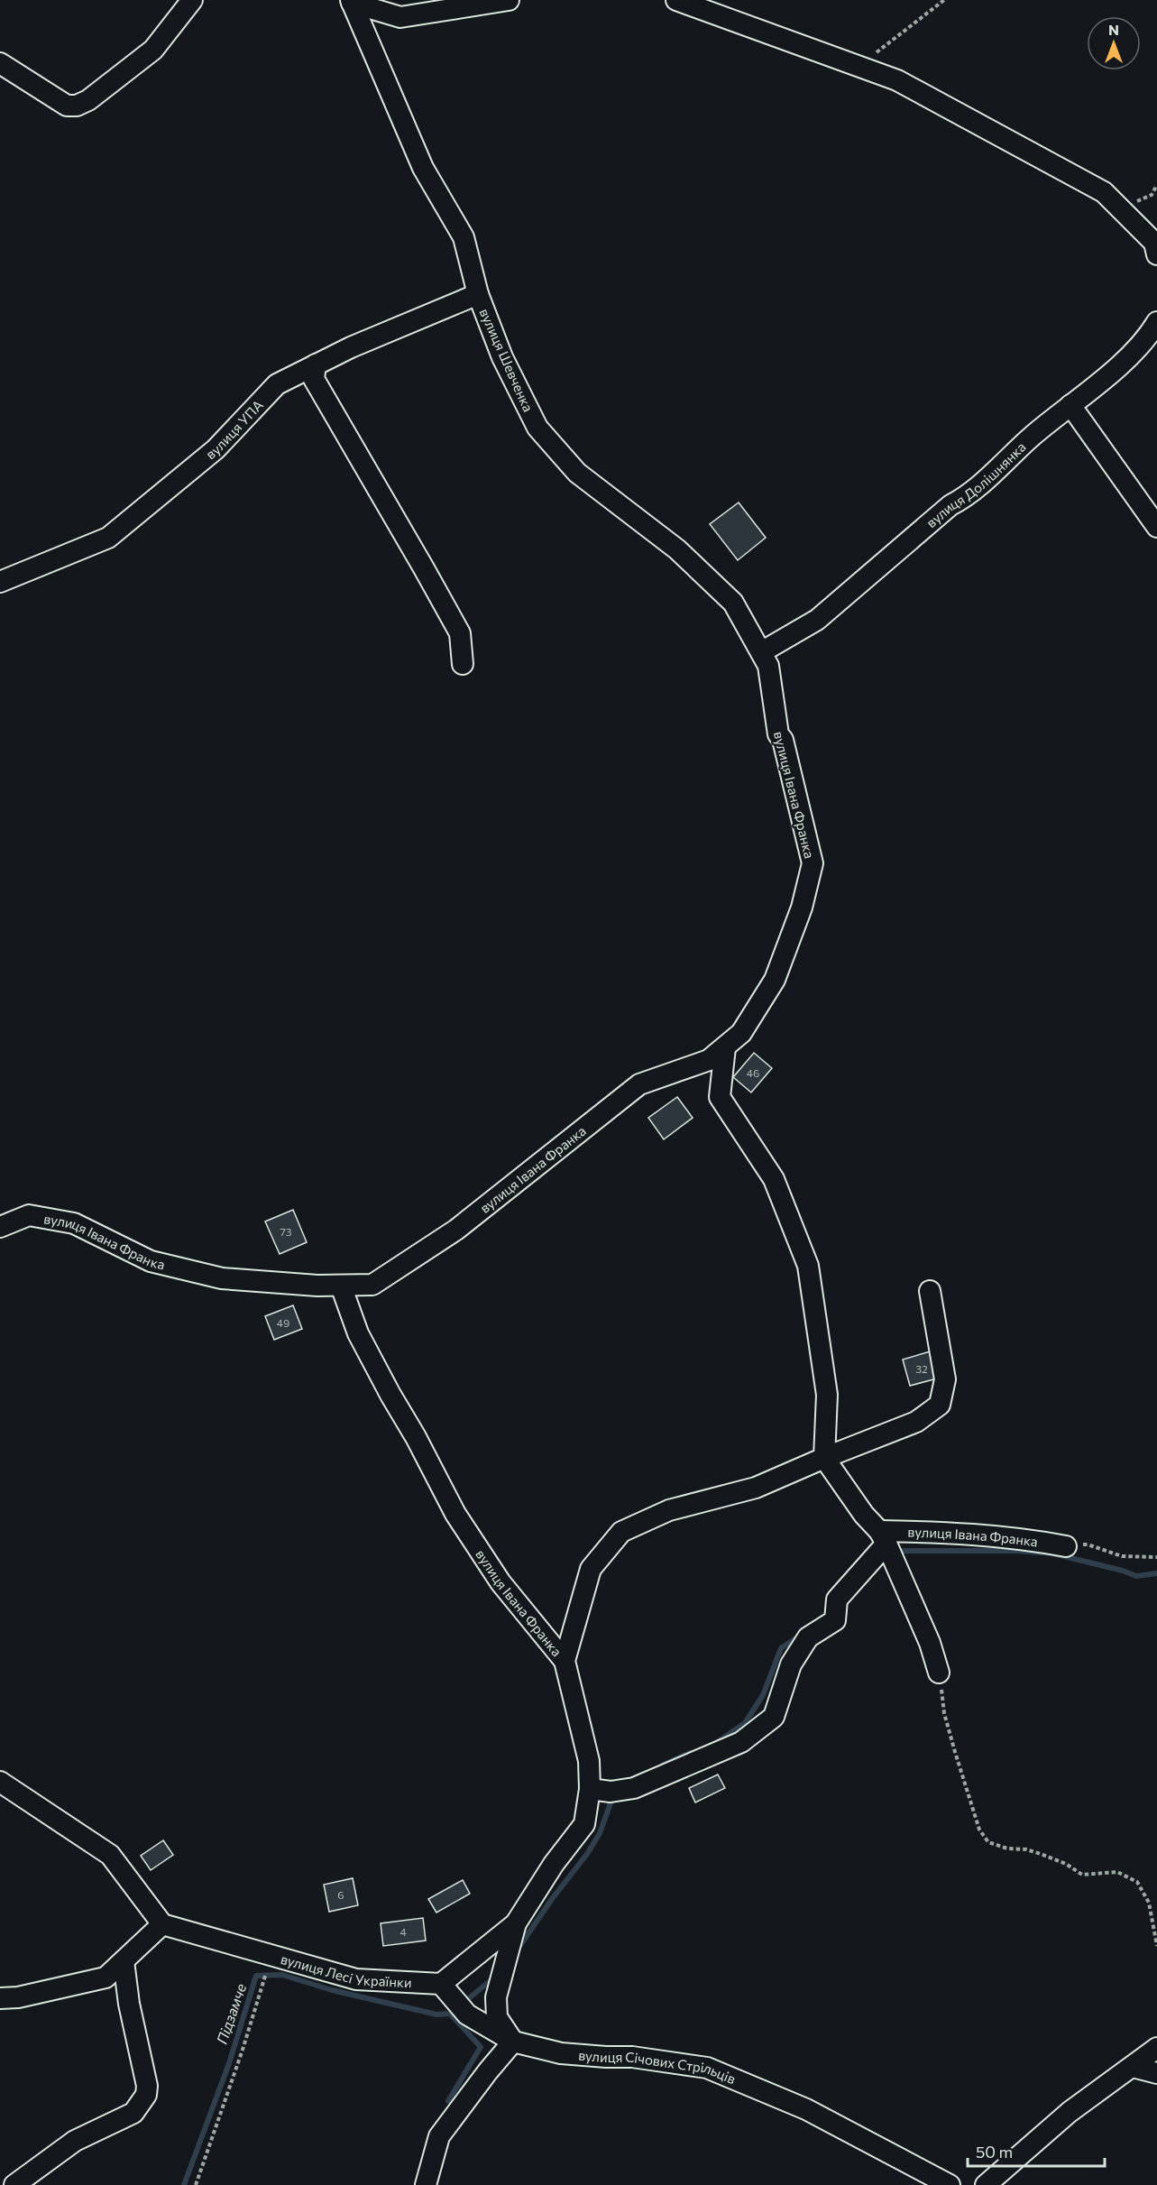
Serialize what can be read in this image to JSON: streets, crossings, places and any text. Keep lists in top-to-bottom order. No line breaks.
{"streets":{"street":["вулиця Шевченка","вулиця УПА","вулиця Долішнянка","вулиця Івана Франка","вулиця Лесі Українки","вулиця Січових Стрільців"]},"crossings":[["вулиця Шевченка","вулиця УПА"],["вулиця Шевченка","вулиця Долішнянка"],["вулиця Шевченка","вулиця Івана Франка"],["вулиця Долішнянка","вулиця Івана Франка"],["вулиця Івана Франка","вулиця Січових Стрільців"]],"water":["Підзамче"],"house_numbers":["46","73","49","32","6","4"],"scale_bar":"50 m","north":"top"}
